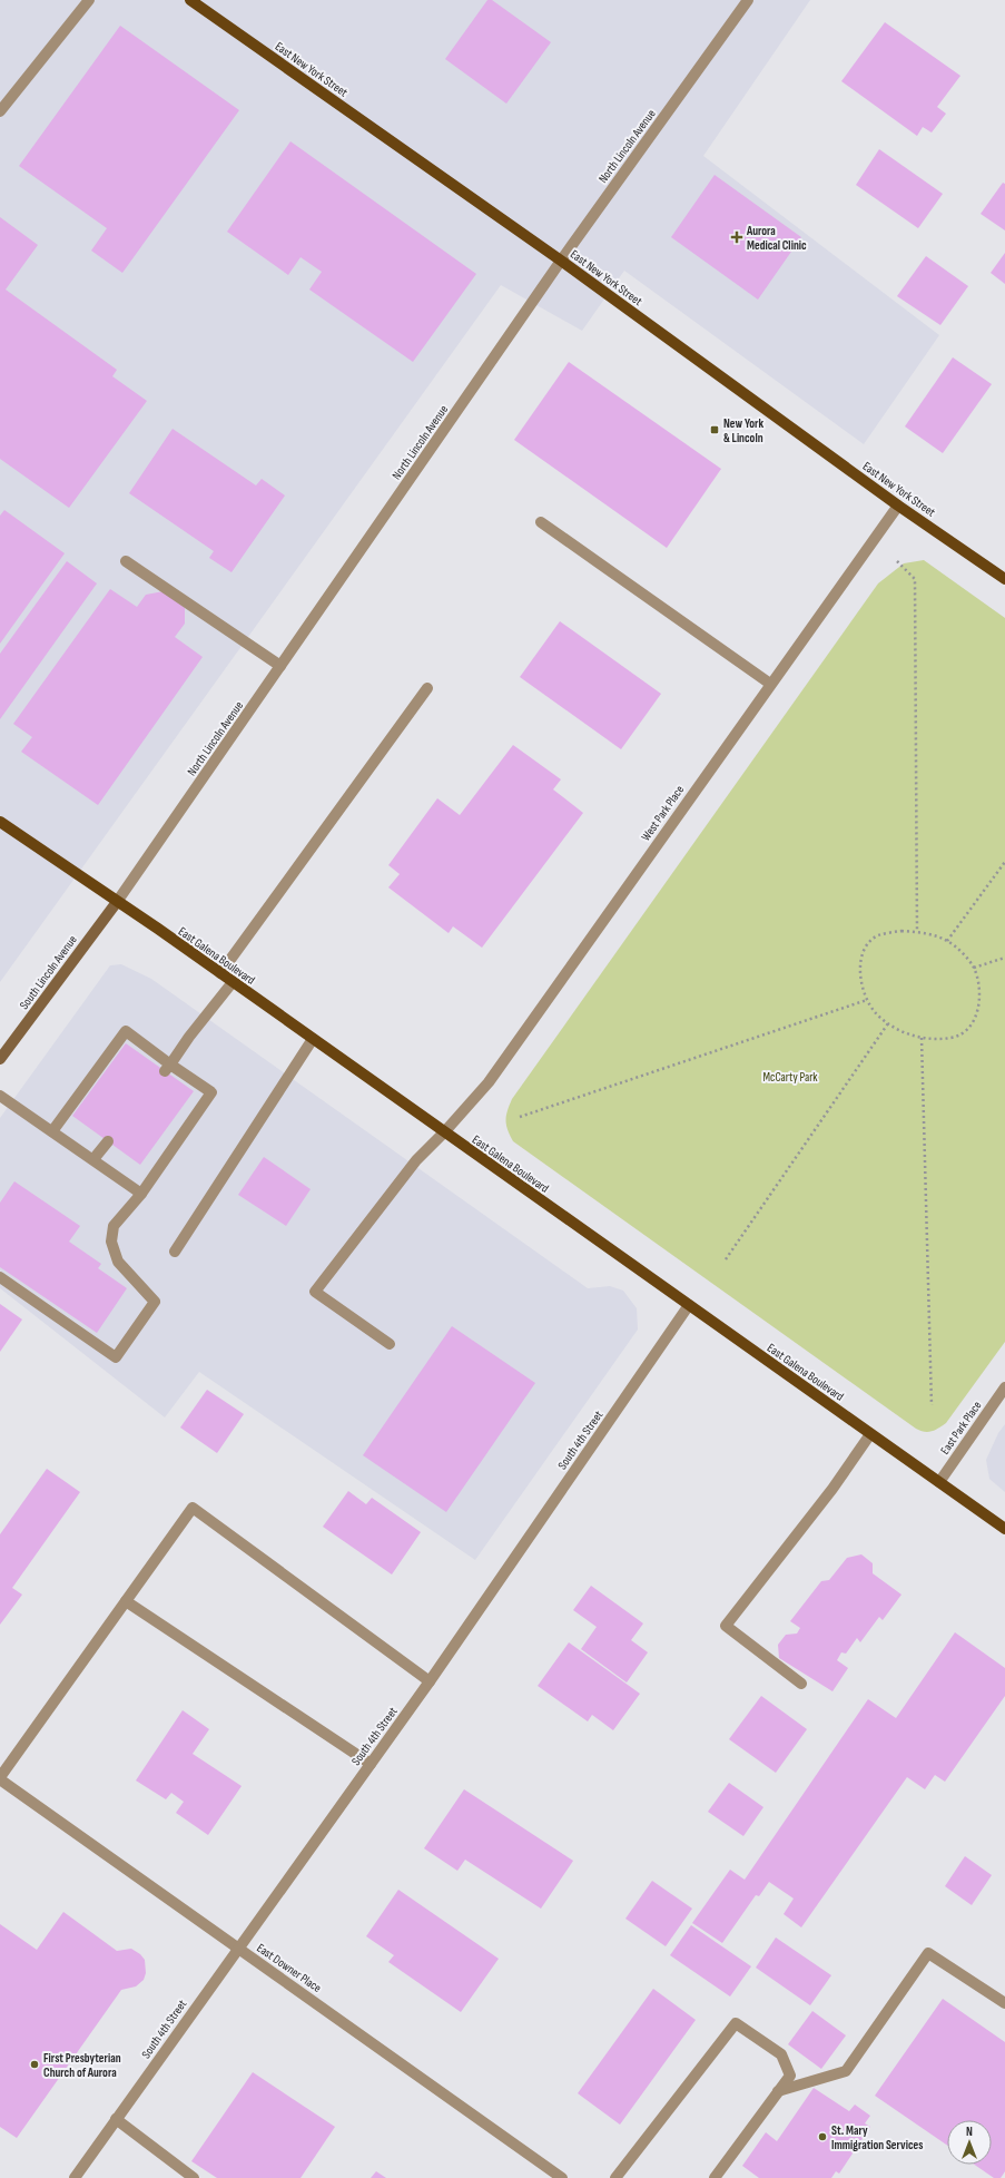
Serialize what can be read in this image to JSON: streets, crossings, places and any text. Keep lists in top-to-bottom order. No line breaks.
{"streets":{"main road":["East New York Street","East Galena Boulevard"],"street":["North Lincoln Avenue","West Park Place","South Lincoln Avenue","East Park Place","South 4th Street","East Downer Place"]},"crossings":[["East New York Street","North Lincoln Avenue"],["East New York Street","West Park Place"],["North Lincoln Avenue","East Galena Boulevard"],["North Lincoln Avenue","South Lincoln Avenue"],["West Park Place","East Galena Boulevard"],["East Galena Boulevard","South Lincoln Avenue"],["East Galena Boulevard","East Park Place"],["East Galena Boulevard","South 4th Street"],["South 4th Street","East Downer Place"]],"parks":["McCarty Park"],"places":{"health":["Aurora Medical Clinic"],"transit":["New York & Lincoln"],"other":["First Presbyterian Church of Aurora","St. Mary Immigration Services"]},"north":"top"}
